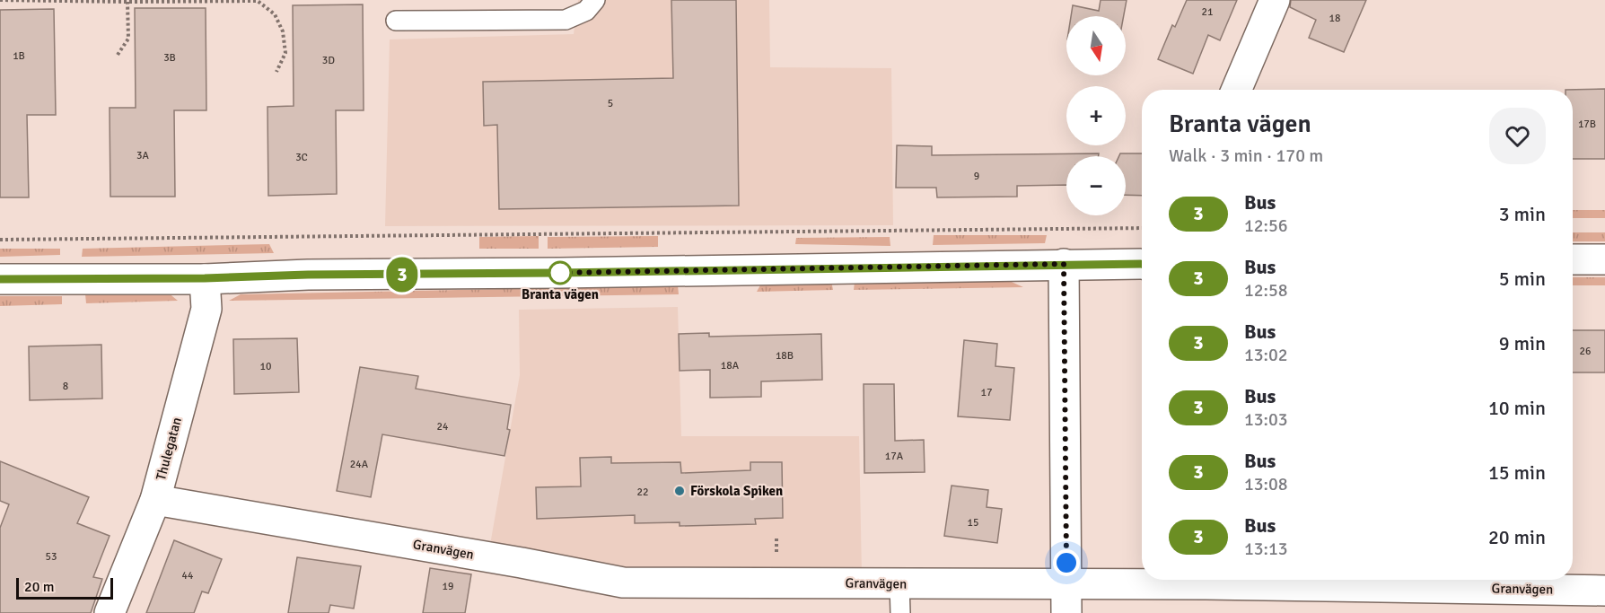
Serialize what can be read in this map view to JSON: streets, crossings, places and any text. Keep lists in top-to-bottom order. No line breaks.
{"streets":{"street":["Thulegatan","Granvägen"]},"crossings":[["Thulegatan","Granvägen"]],"places":["Branta vägen","Förskola Spiken"],"lines":["bus line 3"],"house_numbers":["21","18","1B","3B","3D","5","17B","3A","3C","9","26","18B","18A","10","8","17","24","17A","24A","22","15","53","44","19"],"scale_bar":"20 m","north":"bottom","page":{"on_map":"3","map_buttons":["+","−"],"heading":["Branta vägen","Walk · 3 min · 170 m"],"list":[{"mark":"3","name":"Bus","note":"12:56","value":"3 min"},{"mark":"3","name":"Bus","note":"12:58","value":"5 min"},{"mark":"3","name":"Bus","note":"13:02","value":"9 min"},{"mark":"3","name":"Bus","note":"13:03","value":"10 min"},{"mark":"3","name":"Bus","note":"13:08","value":"15 min"},{"mark":"3","name":"Bus","note":"13:13","value":"20 min"}],"scale":"20 m"}}
